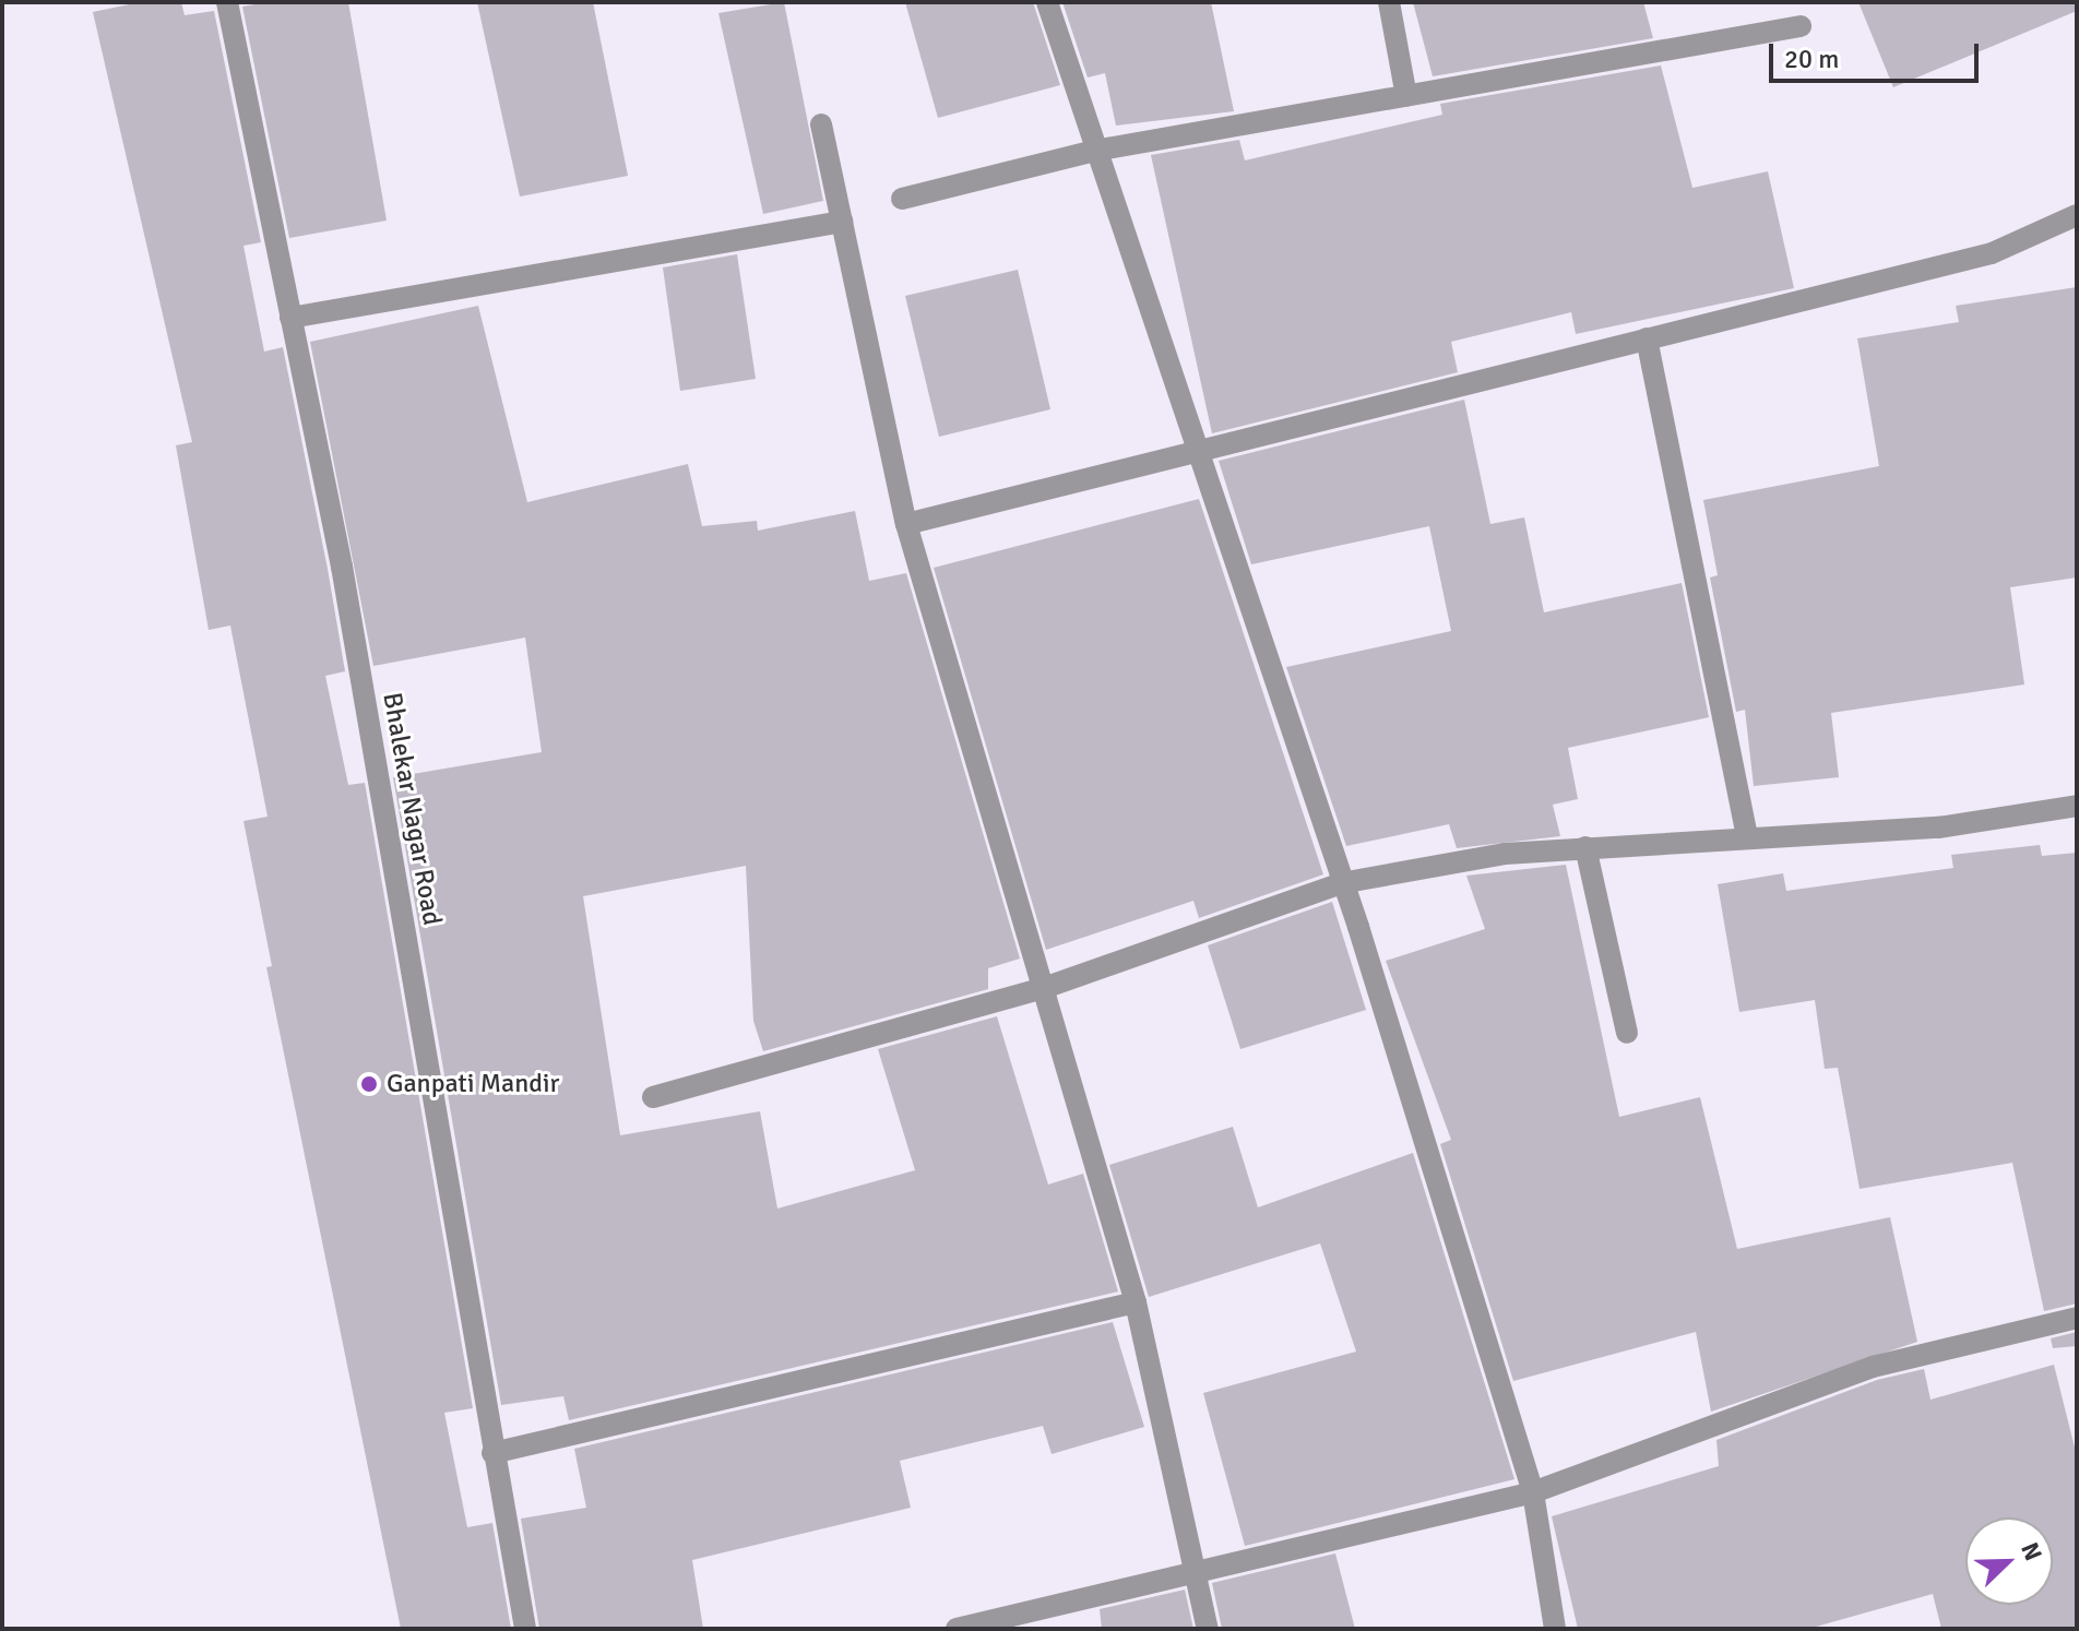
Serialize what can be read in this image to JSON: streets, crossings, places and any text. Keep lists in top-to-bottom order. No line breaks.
{"streets":{"street":["Bhalekar Nagar Road"]},"places":["Ganpati Mandir"],"scale_bar":"20 m","north":"top right"}
